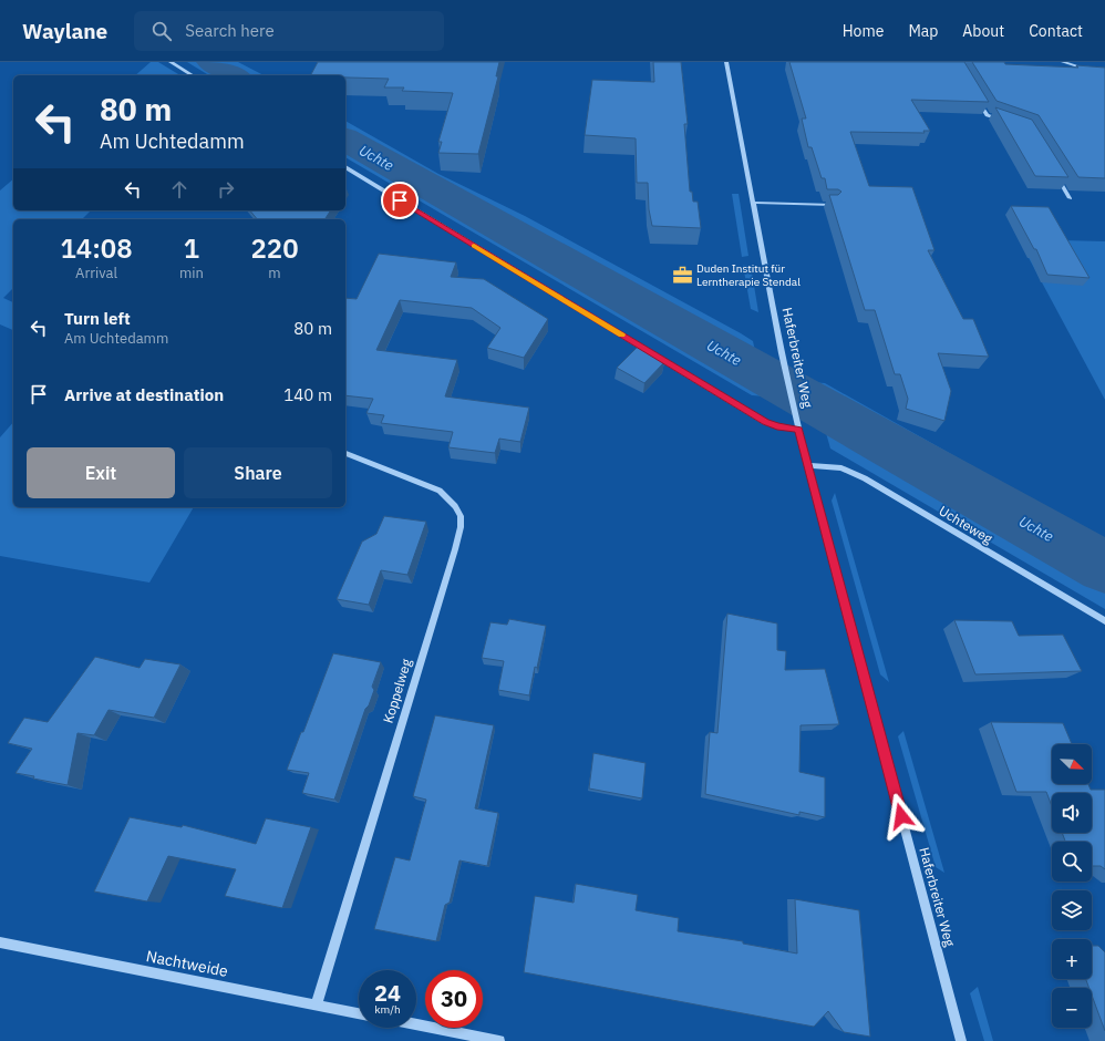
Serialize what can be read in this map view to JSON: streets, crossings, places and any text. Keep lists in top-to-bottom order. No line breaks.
{"streets":{"street":["Haferbreiter Weg","Uchteweg","Koppelweg","Nachtweide"]},"crossings":[["Haferbreiter Weg","Uchteweg"],["Koppelweg","Nachtweide"]],"water":["Uchte"],"places":{"office":["Duden Institut für Lerntherapie Stendal"]},"north":"bottom right","page":{"header":"Waylane","search":"Search here","nav":["Home","Map","About","Contact"],"turn":["80 m","Am Uchtedamm"],"eta":["14:08","Arrival","1","min","220","m"],"list":[{"name":"Turn left","note":"Am Uchtedamm","value":"80 m"},{"name":"Arrive at destination","value":"140 m"}],"buttons":["Exit","Share"],"map_buttons":["+","−"],"speed":"24 km/h","limit":"30"}}
